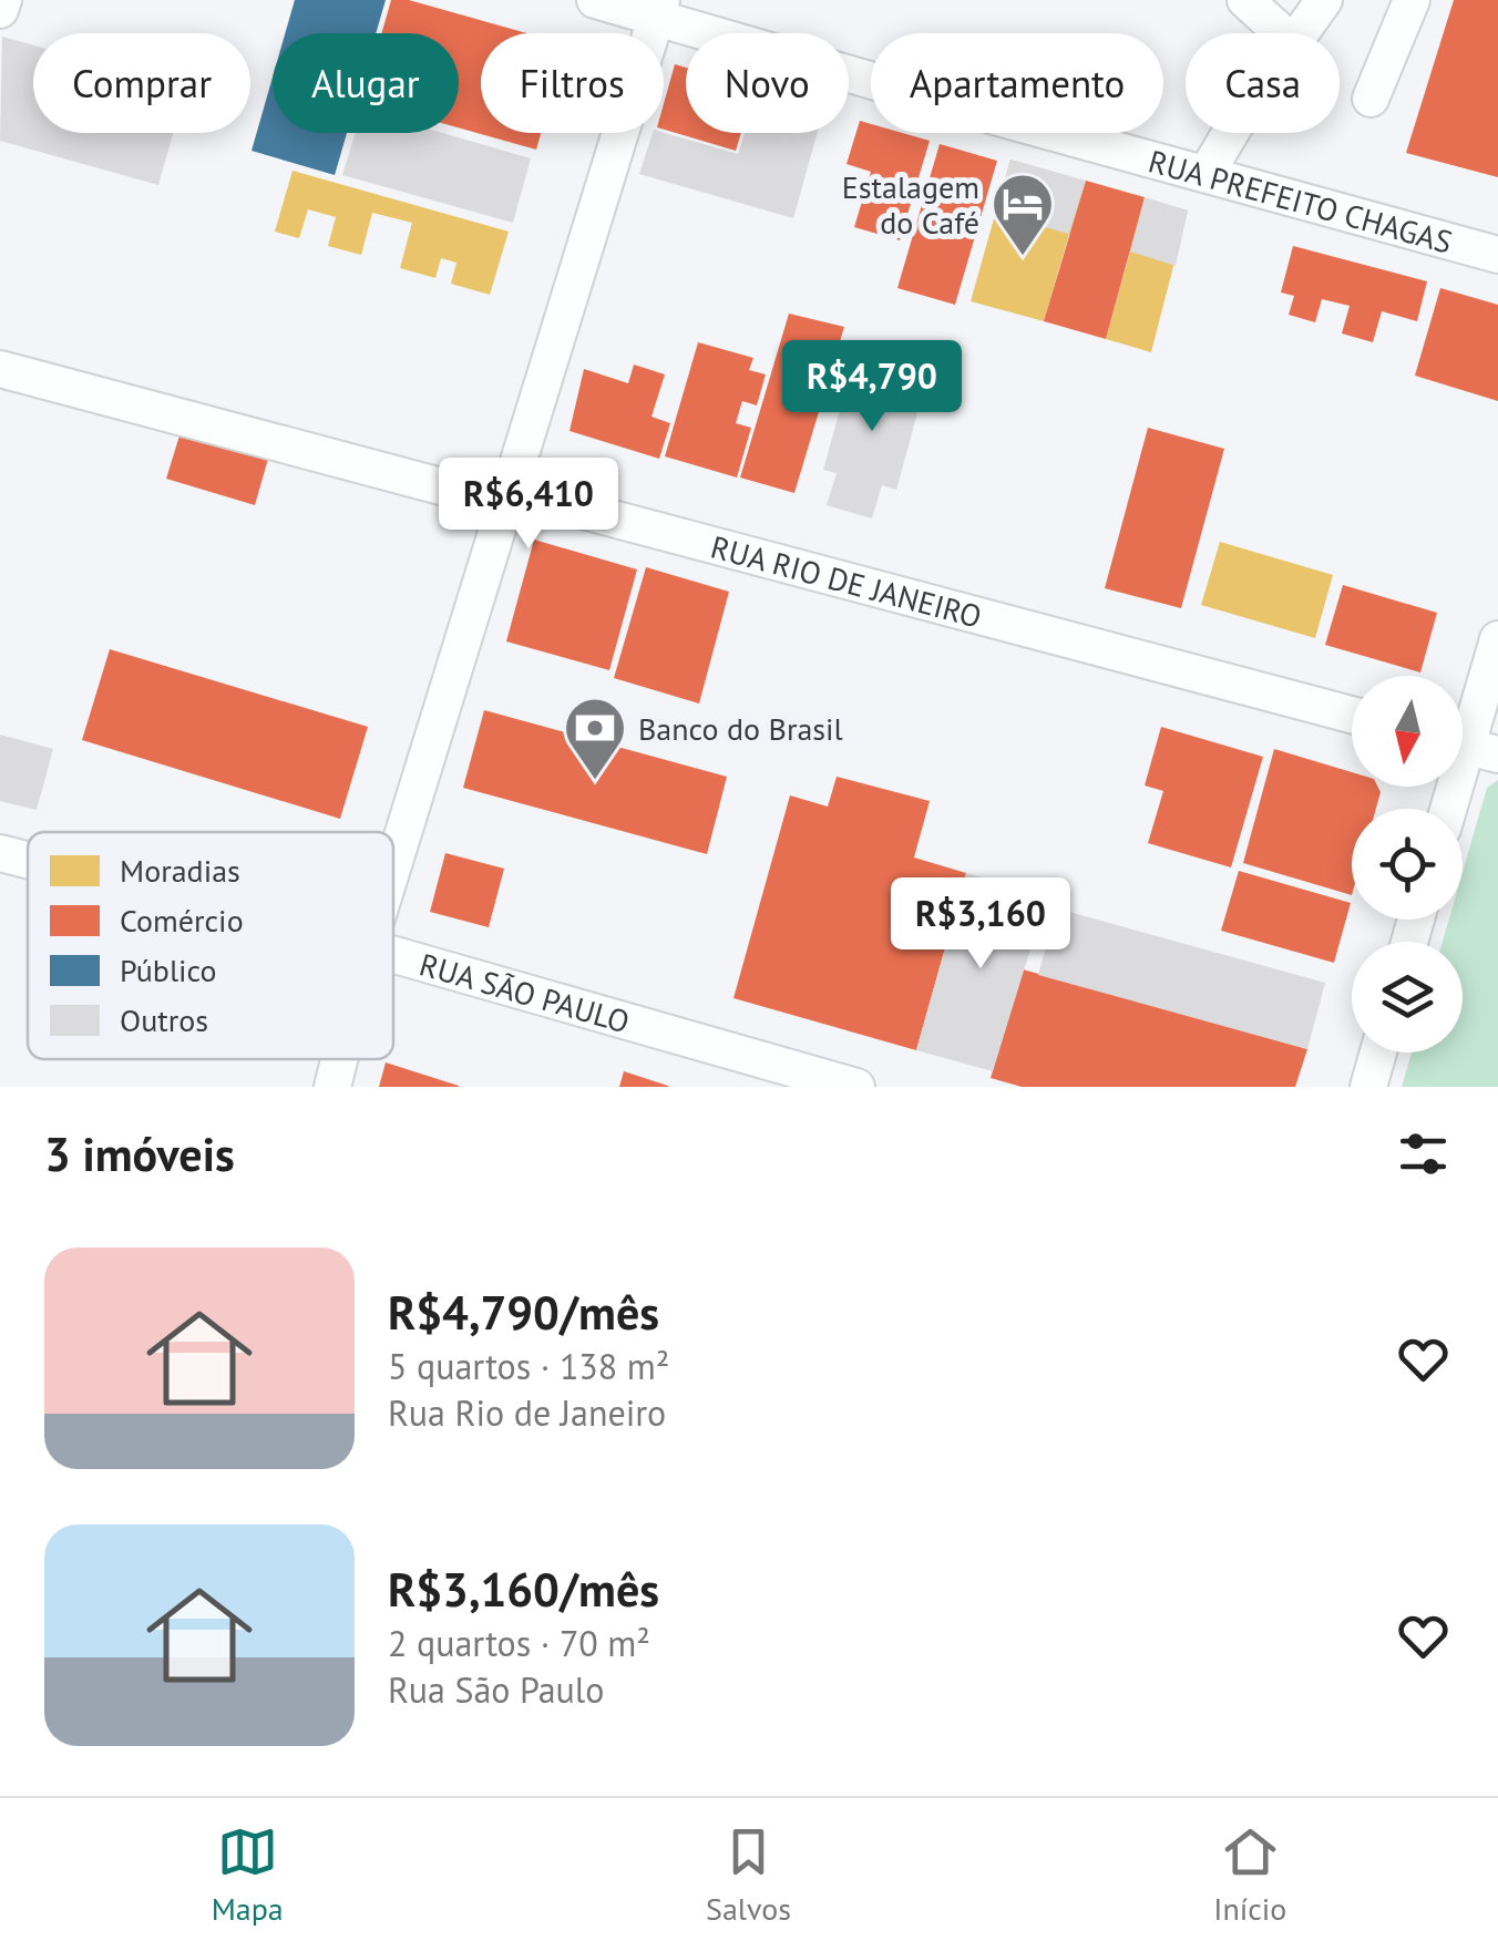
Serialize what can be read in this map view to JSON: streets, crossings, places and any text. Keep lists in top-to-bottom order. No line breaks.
{"streets":{"street":["RUA PREFEITO CHAGAS","RUA RIO DE JANEIRO","RUA SÃO PAULO"]},"places":{"hotel":["Estalagem do Café"],"bank":["Banco do Brasil"]},"legend":["Moradias","Comércio","Público","Outros"],"north":"bottom","page":{"chip":["Comprar","Alugar","Filtros","Novo","Apartamento","Casa"],"price":["R$4,790","R$6,410","R$3,160"],"heading":"3 imóveis","list":[{"name":"R$4,790/mês","note":"5 quartos · 138 m² · Rua Rio de Janeiro"},{"name":"R$3,160/mês","note":"2 quartos · 70 m² · Rua São Paulo"}],"tabs":["Mapa","Salvos","Início"]}}
